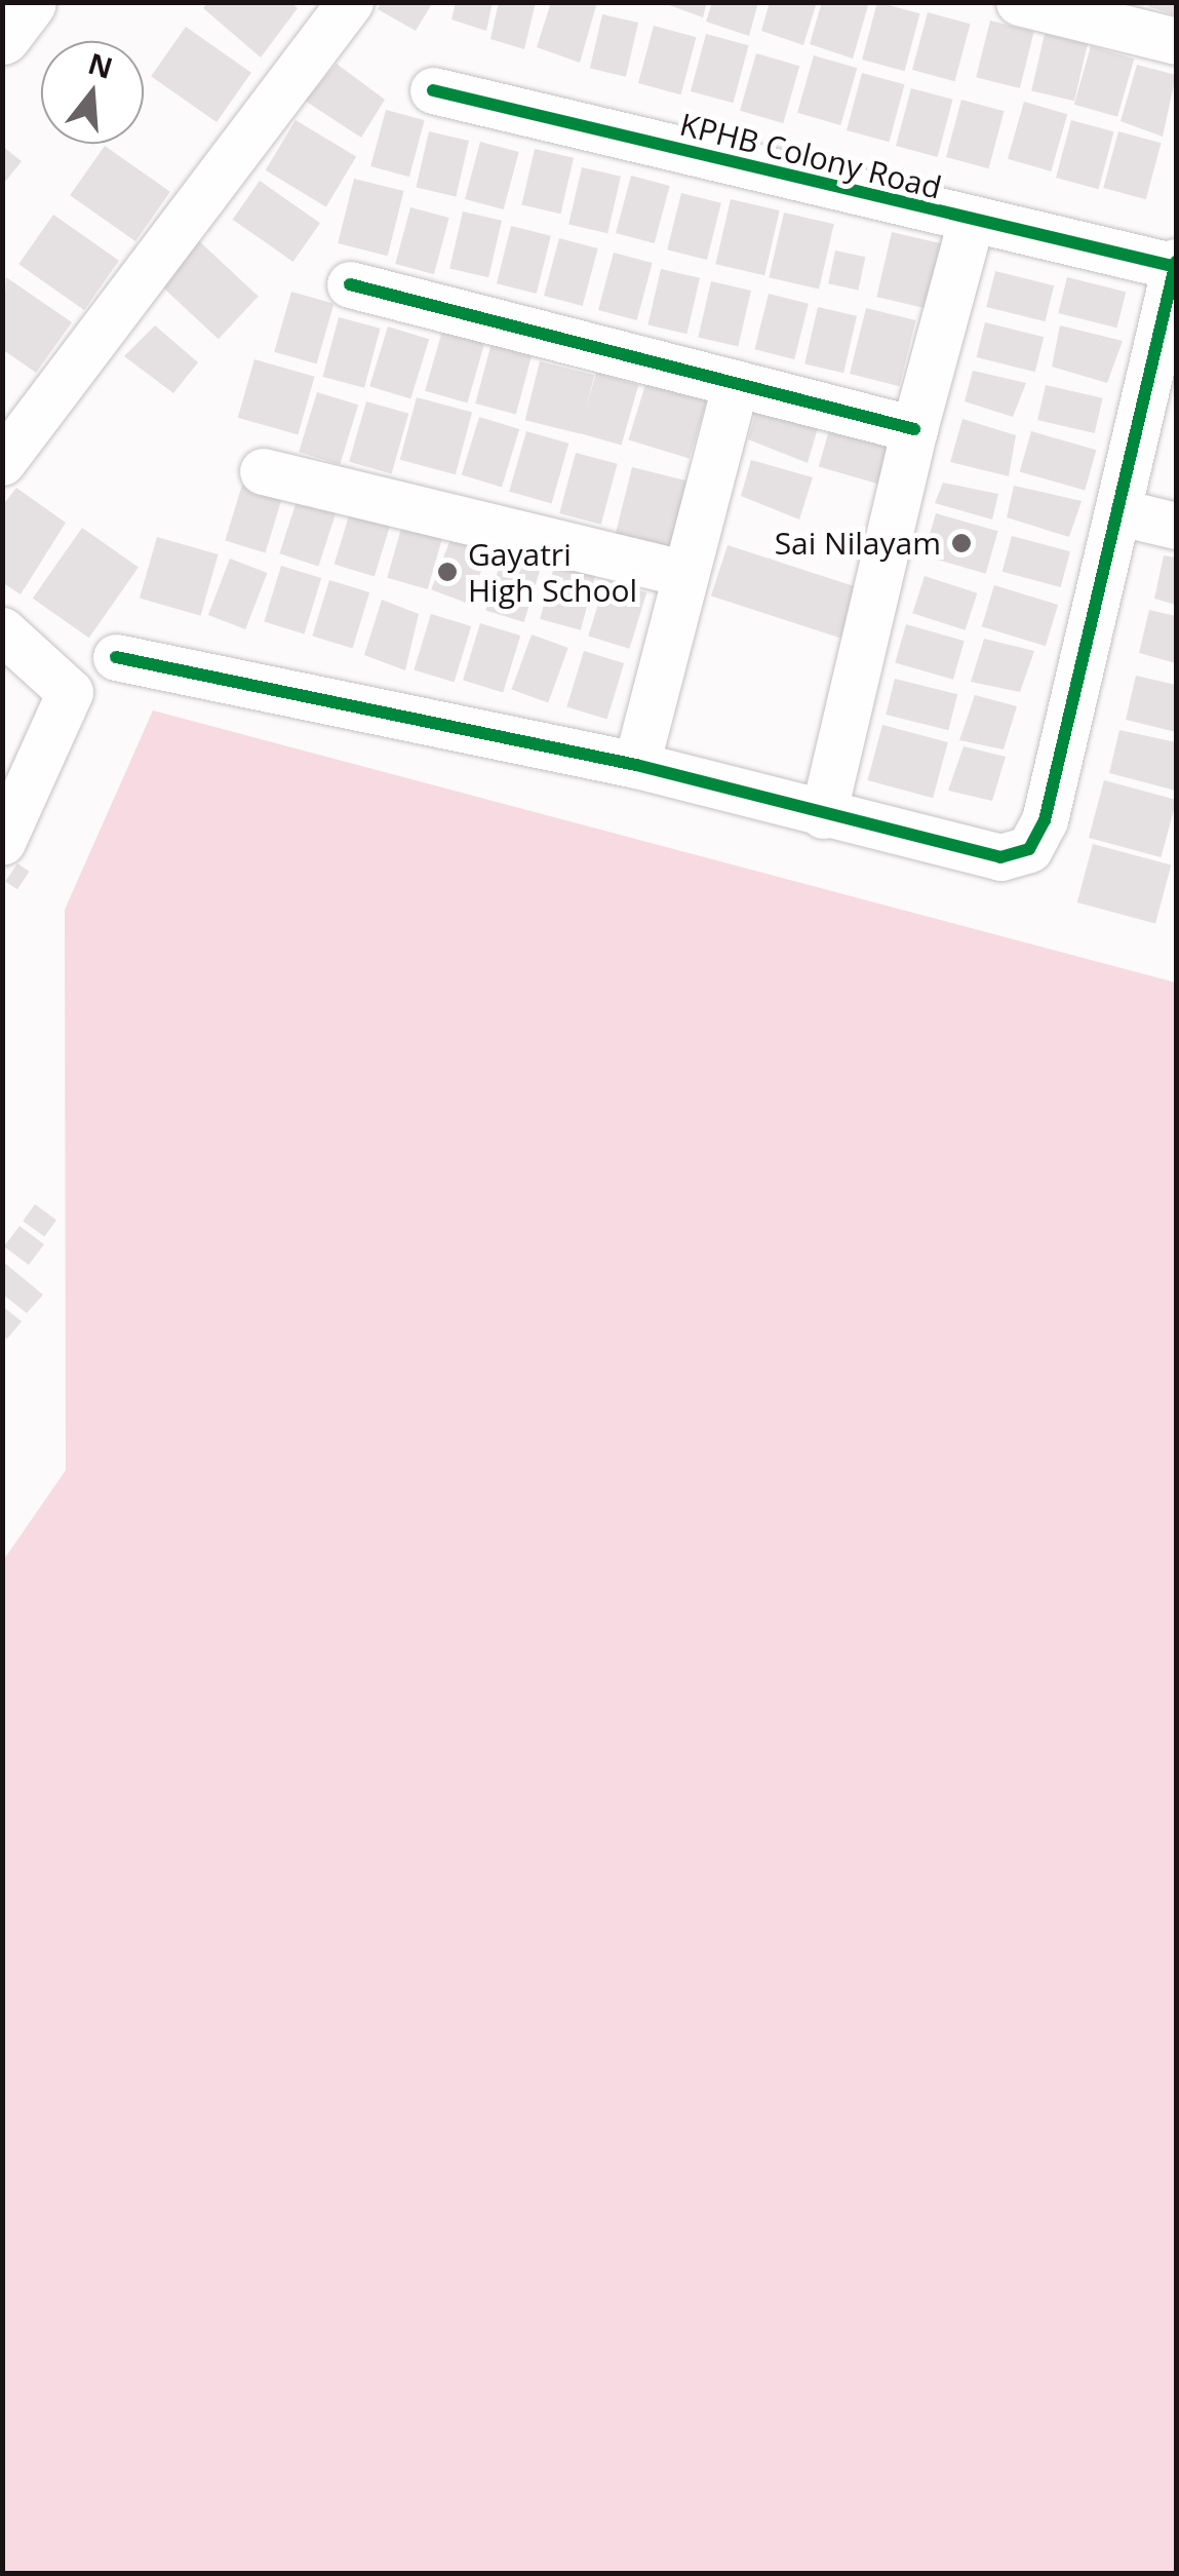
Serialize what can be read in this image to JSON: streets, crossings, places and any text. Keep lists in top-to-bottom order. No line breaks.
{"streets":{"street":["KPHB Colony Road"]},"places":["Sai Nilayam","Gayatri High School"],"north":"top"}
